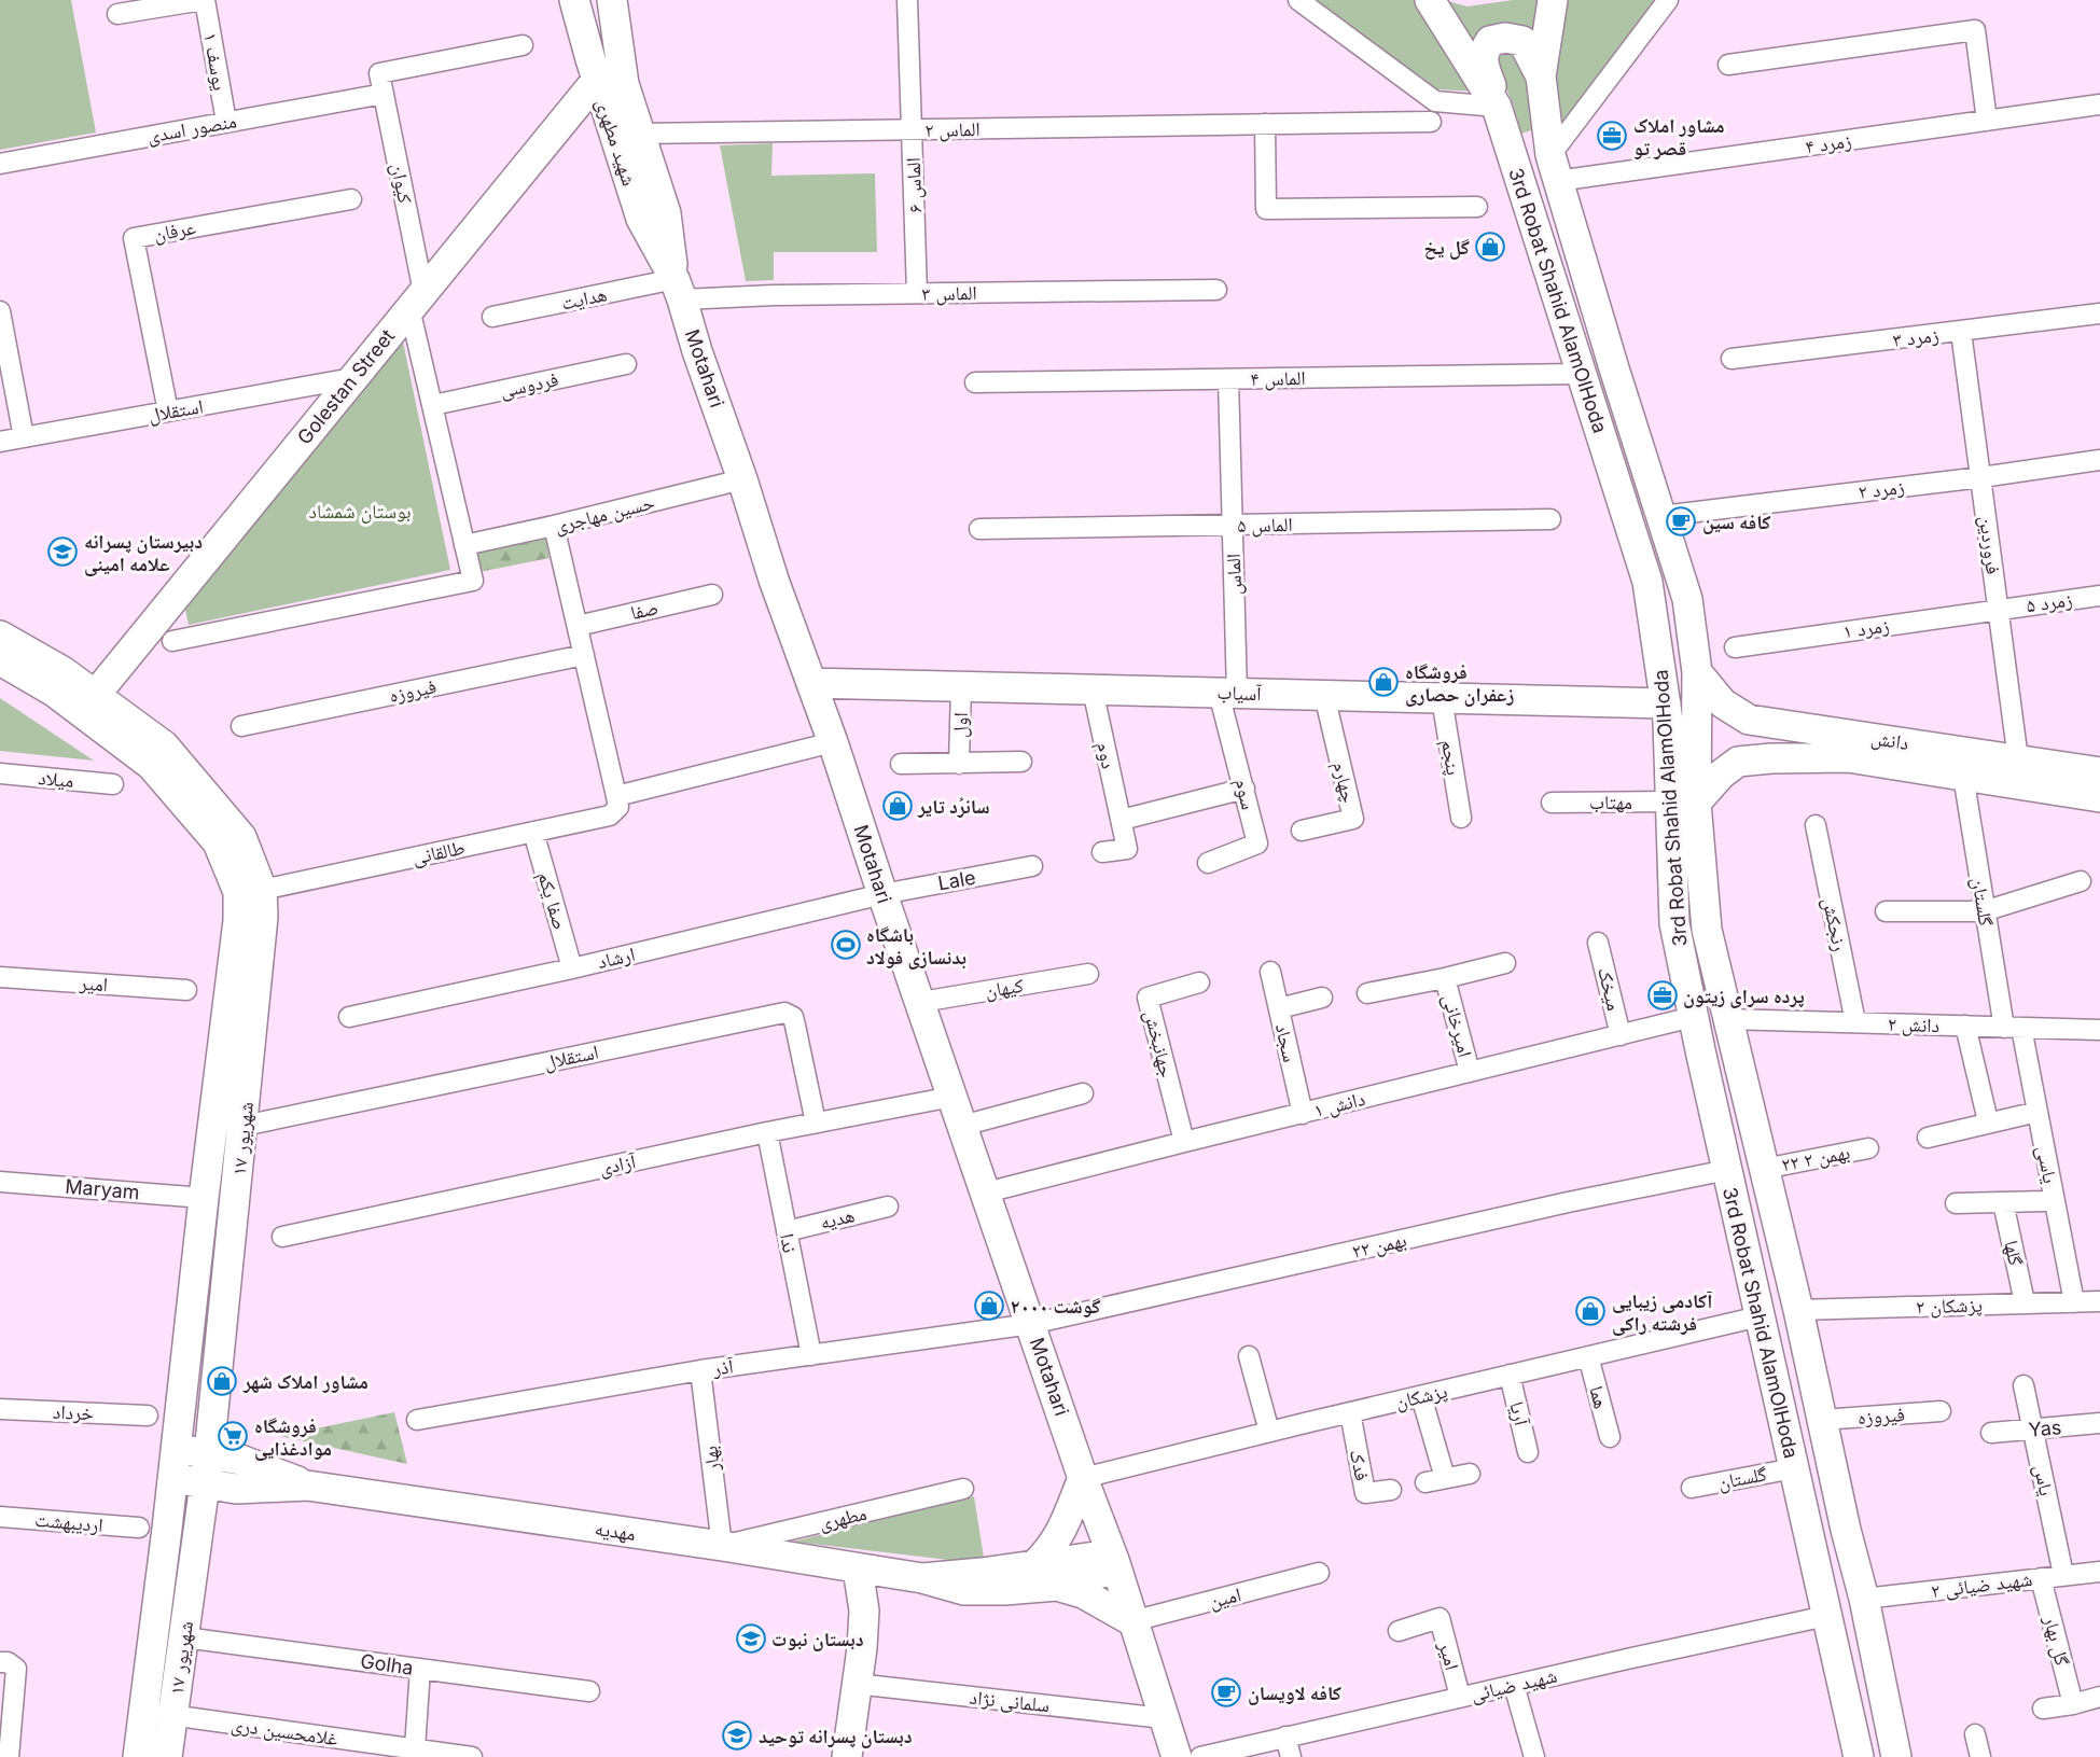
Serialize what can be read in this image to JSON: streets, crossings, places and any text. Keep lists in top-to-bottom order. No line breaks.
{"streets":{"main road":["شهید مطهری","3rd Robat Shahid AlamOlHoda","Motahari","Golestan Street","آسیاب","دانش","۱۷ شهریور","مهدیه"],"street":["یوسف ۱","منصور اسدی","الماس ۲","زمرد ۴","کیوان","الماس ۶","عرفان","الماس ۳","هدایت","زمرد ۳","الماس ۴","فردوسی","استقلال","زمرد ۲","حسین مهاجری","الماس ۵","فروردین","الماس","زمرد ۵","صفا","زمرد ۱","فیروزه","اول","دوم","پنجم","میلاد","چهارم","سوم","مهتاب","طالقانی","Lale","صفا یکم","گلستان","رنجکش","ارشاد","امیر","کیهان","میخک","دانش ۲","امیرخانی","سجاد","جهانبخش","دانش ۱","۲۲ بهمن ۲","آزادی","یاسی","Maryam","هدیه","ندا","۲۲ بهمن","گلها","پزشکان ۲","آذر","پزشکان","هما","خرداد","آریا","Yas","بهار","فدک","یاس","مطهری","اردیبهشت","شهید ضیائی ۲","امین","گل بهار","Golha","شهید ضیائی","سلمانی نژاد","غلامحسین دری"]},"crossings":[["یوسف ۱","منصور اسدی"],["منصور اسدی","کیوان"],["الماس ۲","الماس ۶"],["الماس ۲","Motahari"],["شهید مطهری","الماس ۳"],["شهید مطهری","هدایت"],["شهید مطهری","Motahari"],["شهید مطهری","Golestan Street"],["زمرد ۴","3rd Robat Shahid AlamOlHoda"],["کیوان","فردوسی"],["کیوان","Golestan Street"],["کیوان","حسین مهاجری"],["الماس ۶","الماس ۳"],["عرفان","استقلال"],["الماس ۳","هدایت"],["الماس ۳","Motahari"],["هدایت","Motahari"],["3rd Robat Shahid AlamOlHoda","الماس ۴"],["3rd Robat Shahid AlamOlHoda","زمرد ۲"],["3rd Robat Shahid AlamOlHoda","فیروزه"],["3rd Robat Shahid AlamOlHoda","آسیاب"],["3rd Robat Shahid AlamOlHoda","دانش"],["3rd Robat Shahid AlamOlHoda","مهتاب"],["3rd Robat Shahid AlamOlHoda","گلستان"],["3rd Robat Shahid AlamOlHoda","دانش ۲"],["3rd Robat Shahid AlamOlHoda","دانش ۱"],["3rd Robat Shahid AlamOlHoda","۲۲ بهمن ۲"],["3rd Robat Shahid AlamOlHoda","۲۲ بهمن"],["3rd Robat Shahid AlamOlHoda","پزشکان ۲"],["3rd Robat Shahid AlamOlHoda","پزشکان"],["3rd Robat Shahid AlamOlHoda","شهید ضیائی ۲"],["3rd Robat Shahid AlamOlHoda","شهید ضیائی"],["زمرد ۳","فروردین"],["Motahari","حسین مهاجری"],["Motahari","آسیاب"],["Motahari","طالقانی"],["Motahari","Lale"],["Motahari","ارشاد"],["Motahari","کیهان"],["Motahari","دانش ۱"],["Motahari","آزادی"],["Motahari","۲۲ بهمن"],["Motahari","آذر"],["Motahari","پزشکان"],["Motahari","مهدیه"],["Motahari","امین"],["Motahari","سلمانی نژاد"],["الماس ۴","الماس"],["Golestan Street","استقلال"],["Golestan Street","۱۷ شهریور"],["استقلال","۱۷ شهریور"],["استقلال","آزادی"],["زمرد ۲","فروردین"],["الماس ۵","الماس"],["فروردین","زمرد ۵"],["فروردین","زمرد ۱"],["فروردین","دانش"],["الماس","آسیاب"],["الماس","سوم"],["زمرد ۵","زمرد ۱"],["آسیاب","اول"],["آسیاب","دوم"],["آسیاب","پنجم"],["آسیاب","چهارم"],["آسیاب","سوم"],["دانش","مهتاب"],["دانش","گلستان"],["طالقانی","صفا یکم"],["طالقانی","۱۷ شهریور"],["Lale","ارشاد"],["صفا یکم","ارشاد"],["گلستان","دانش ۲"],["گلستان","یاسی"],["رنجکش","دانش ۲"],["امیر","شهید ضیائی"],["میخک","دانش ۱"],["دانش ۲","یاسی"],["امیرخانی","دانش ۱"],["سجاد","دانش ۱"],["جهانبخش","دانش ۱"],["۱۷ شهریور","Maryam"],["۱۷ شهریور","مهدیه"],["۱۷ شهریور","Golha"],["۱۷ شهریور","غلامحسین دری"],["آزادی","ندا"],["یاسی","پزشکان ۲"],["هدیه","ندا"],["ندا","آذر"],["۲۲ بهمن","آذر"],["گلها","پزشکان ۲"],["آذر","بهار"],["پزشکان","هما"],["پزشکان","آریا"],["پزشکان","فدک"],["Yas","یاس"],["بهار","مطهری"],["بهار","مهدیه"],["یاس","شهید ضیائی ۲"],["مطهری","مهدیه"],["شهید ضیائی ۲","گل بهار"]],"parks":["بوستان شمشاد"],"places":{"office":["مشاور املاک قصر تو","پرده سرای زیتون"],"shop":["گل یخ","فروشگاه زعفران حصاری","سانرُد تایر","گوشت ۲۰۰۰","آکادمی زیبایی فرشته راکی","مشاور املاک شهر"],"cafe":["کافه سین","کافه لاویسان"],"school or university":["دبیرستان پسرانه علامه امینی","دبستان نبوت","دبستان پسرانه توحید"],"sports":["باشگاه بدنسازی فولاد"],"supermarket":["فروشگاه موادغذایی"]}}
